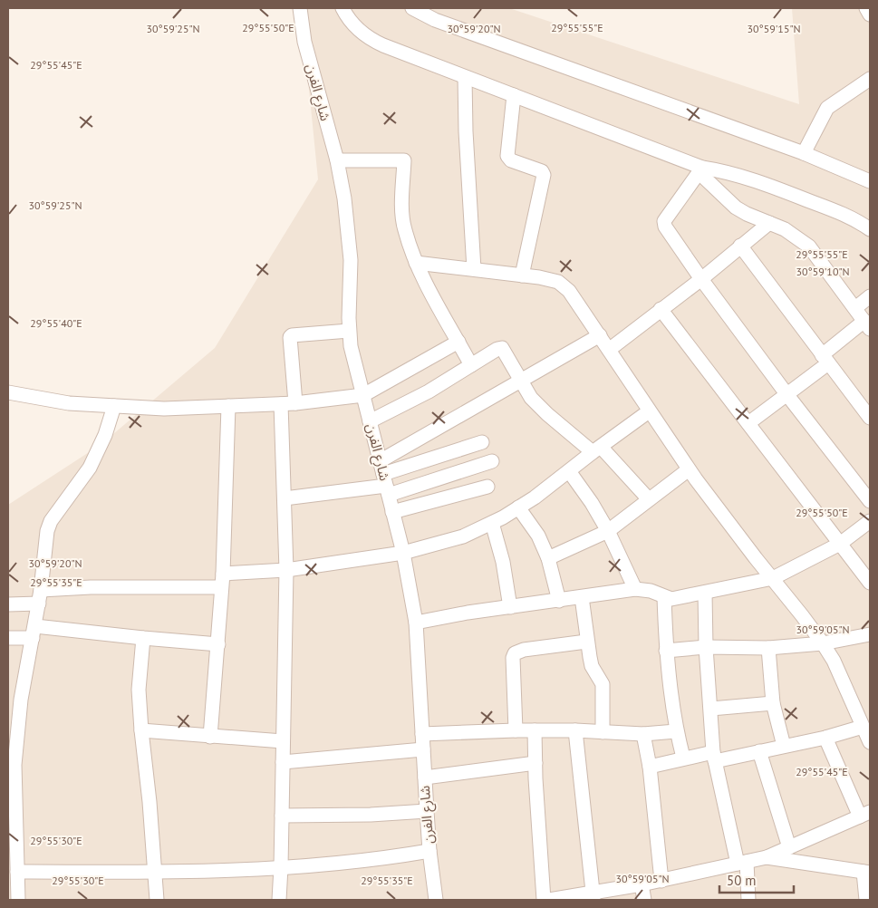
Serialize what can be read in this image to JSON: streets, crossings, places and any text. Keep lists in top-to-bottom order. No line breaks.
{"streets":{"street":["شارع الفرن"]},"scale_bar":"50 m","coordinates":["29°55'50\"E","29°55'55\"E","30°59'25\"N","30°59'20\"N","30°59'15\"N","29°55'45\"E","30°59'10\"N","29°55'40\"E","29°55'35\"E","30°59'05\"N","29°55'30\"E"]}
